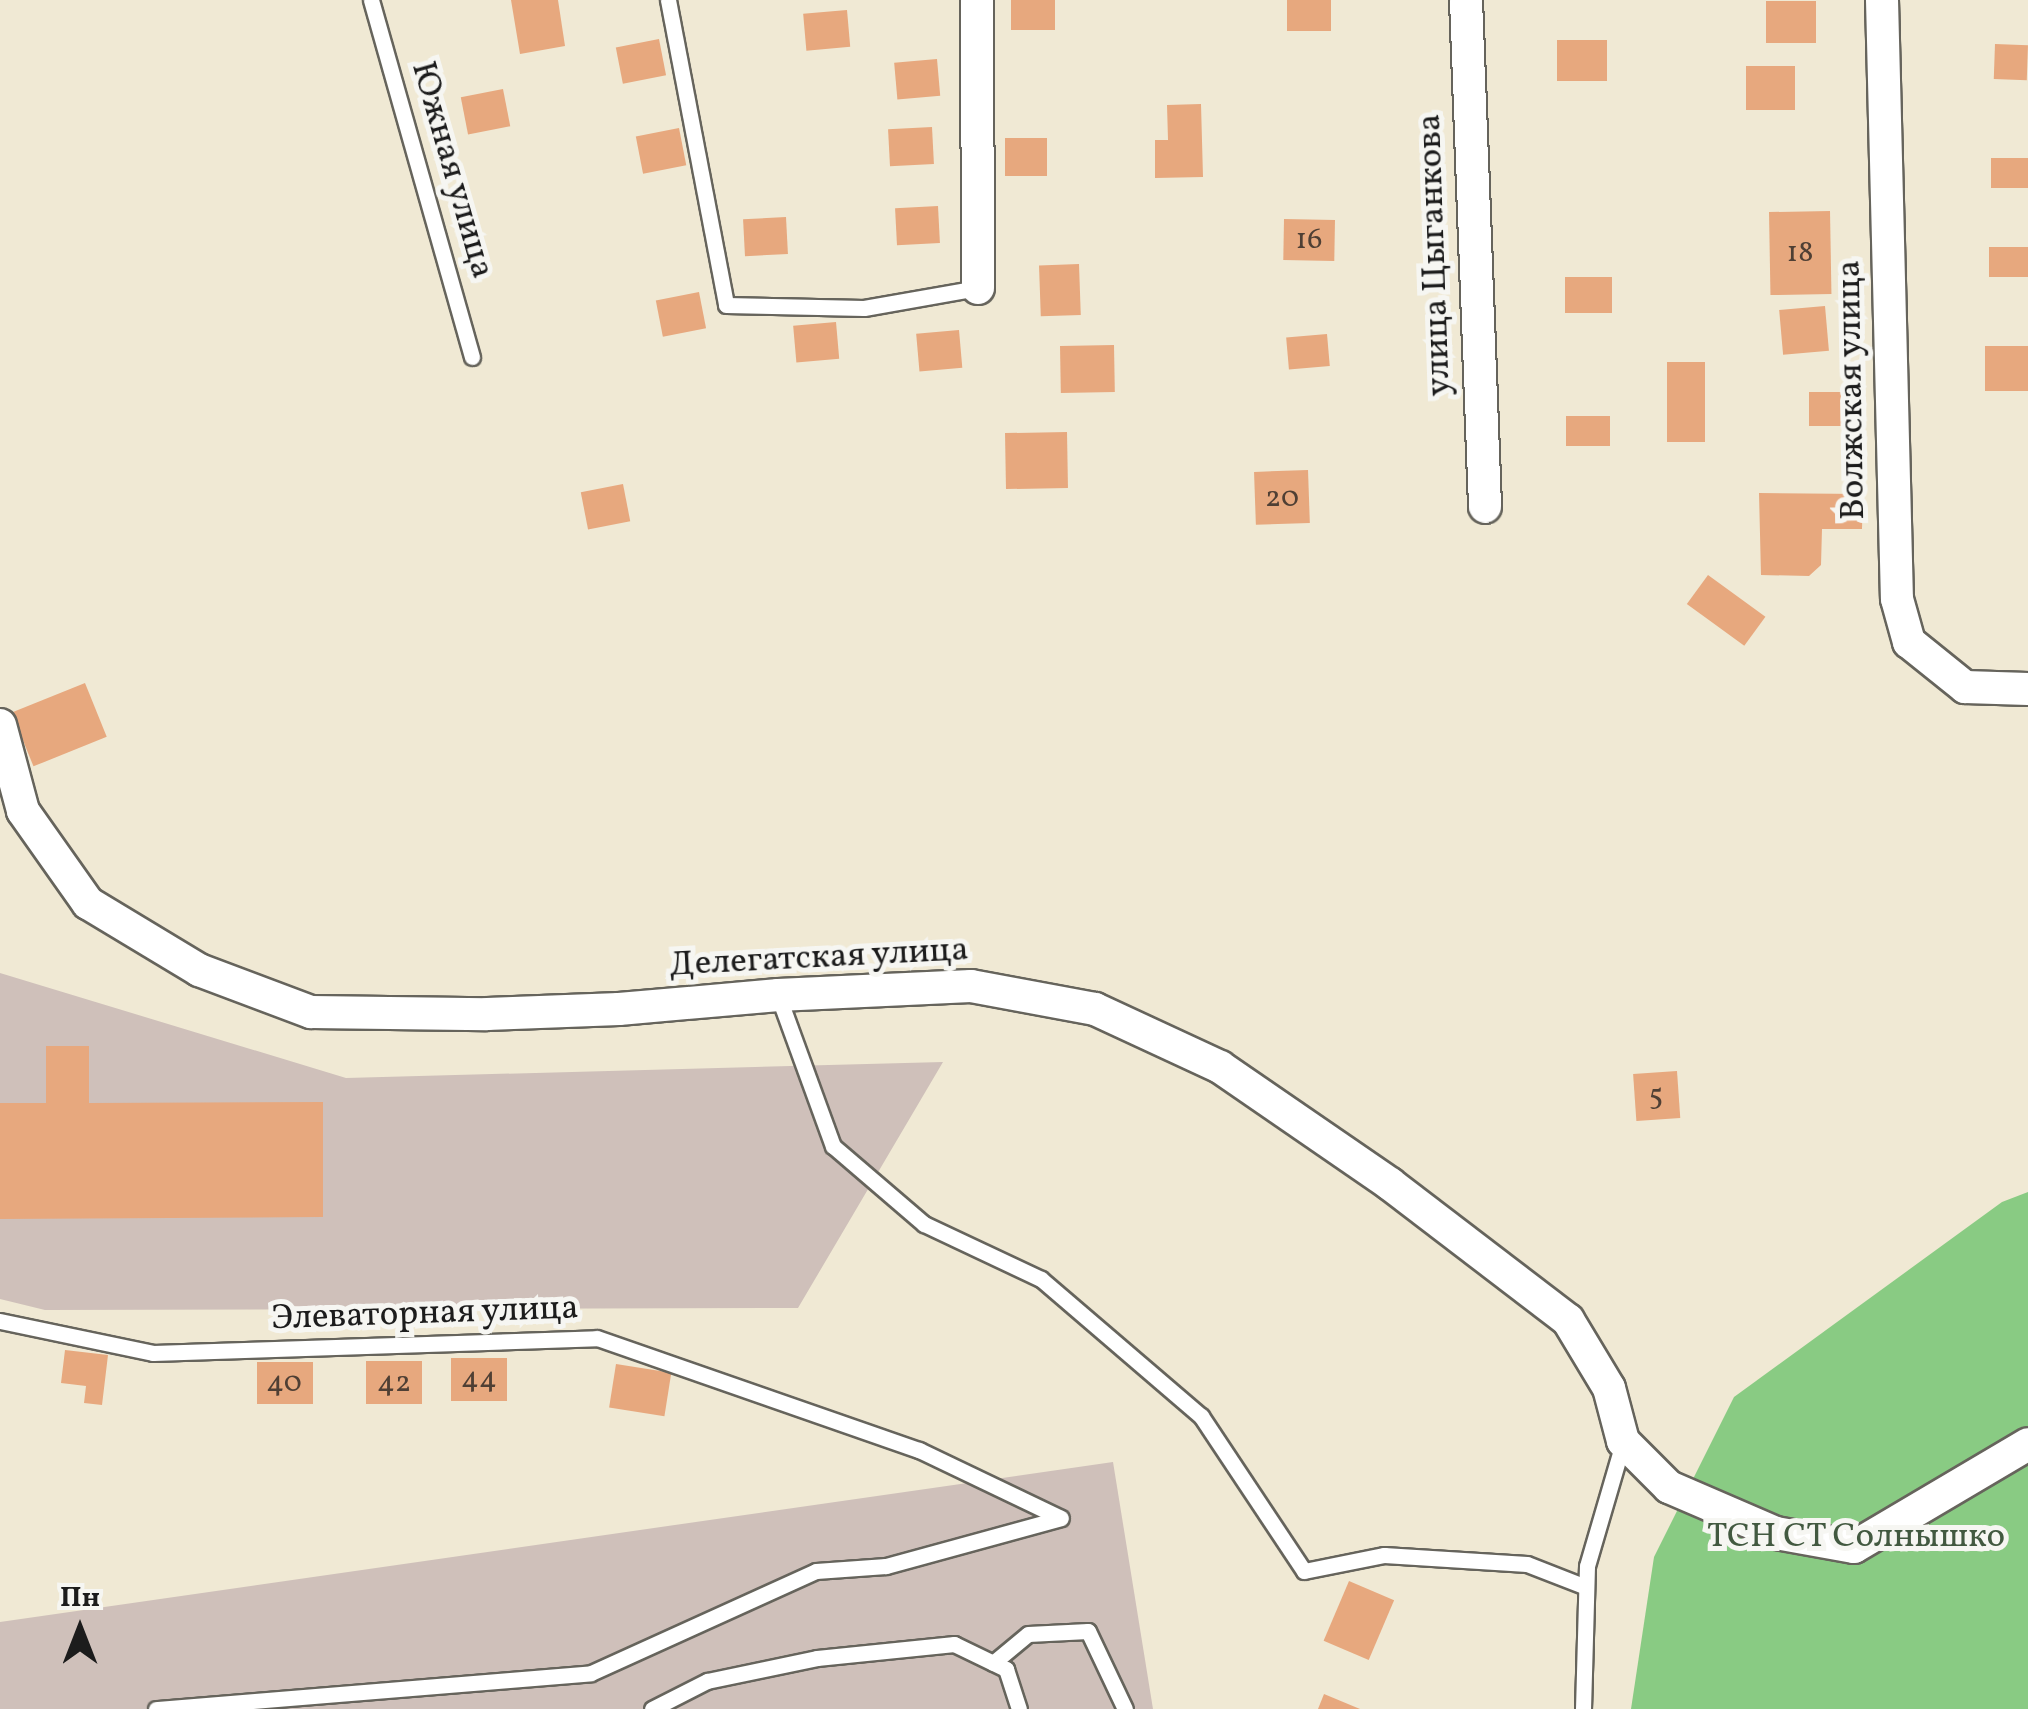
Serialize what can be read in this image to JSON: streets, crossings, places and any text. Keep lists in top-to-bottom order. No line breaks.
{"streets":{"street":["улица Цыганкова","Волжская улица","Делегатская улица"],"lane":["Южная улица","Элеваторная улица"]},"parks":["ТСН СТ Солнышко"],"house_numbers":["16","18","20","5","44","40","42"],"north":"top"}
